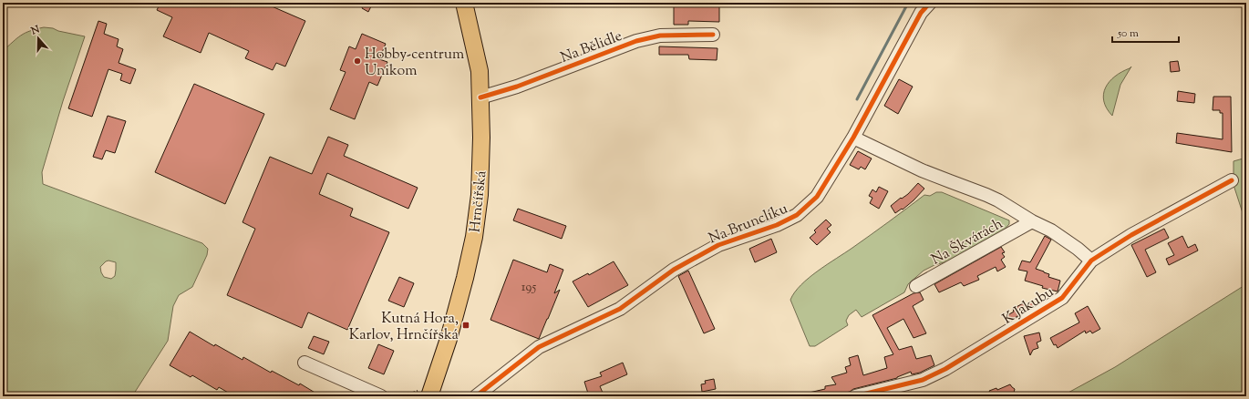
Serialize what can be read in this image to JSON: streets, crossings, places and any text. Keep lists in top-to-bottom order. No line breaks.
{"streets":{"main road":["Hrnčířská"],"street":["Na Bělidle","Na Brunclíku","Na Škvárách","K Jakubu"]},"crossings":[["Na Bělidle","Hrnčířská"]],"places":{"other":["Hobby-centrum Unikom"],"transit":["Kutná Hora, Karlov, Hrnčířská"]},"house_numbers":["195"],"scale_bar":"50 m","north":"top"}
